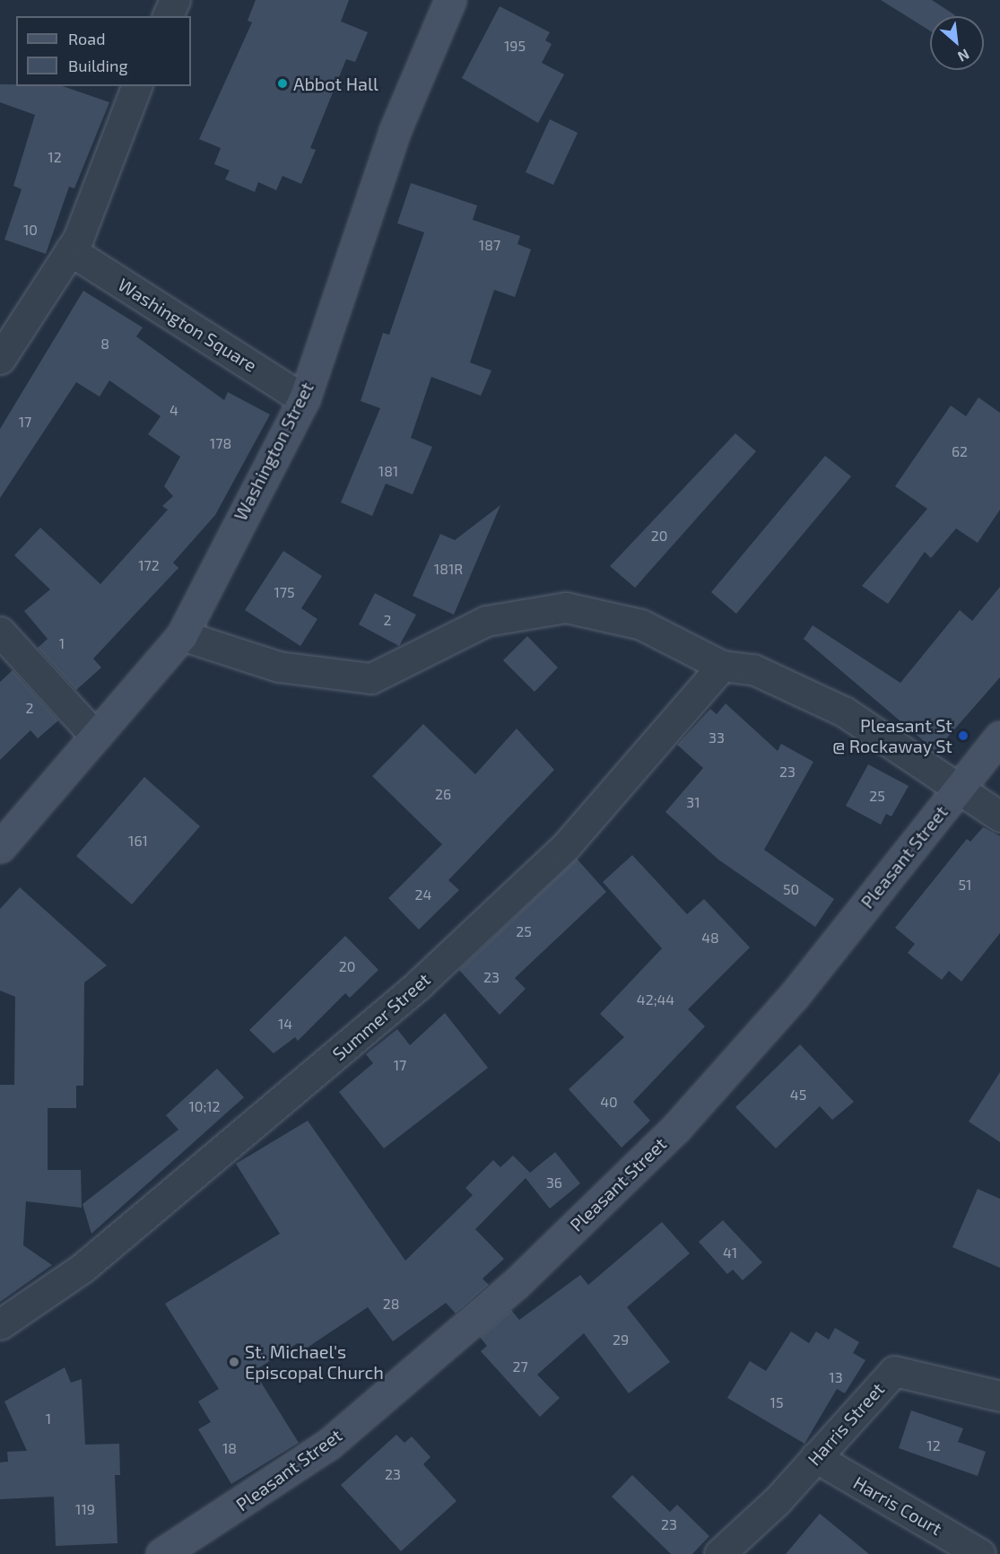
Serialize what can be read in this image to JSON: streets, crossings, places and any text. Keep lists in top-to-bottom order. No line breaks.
{"streets":{"street":["Washington Square","Washington Street","Pleasant Street","Summer Street","Harris Street","Harris Court"]},"crossings":[["Washington Square","Washington Street"],["Harris Street","Harris Court"]],"places":["Abbot Hall","Pleasant St @ Rockaway St","St. Michael's Episcopal Church"],"house_numbers":["195","12","10","187","8","4","17","178","62","181","20","172","181R","175","2","1","2","33","23","26","25","31","161","51","50","24","25","48","20","23","42;44","14","17","45","40","10;12","36","41","28","29","27","13","15","1","12","18","23","119","23"],"legend":["Road","Building"],"north":"bottom right"}
